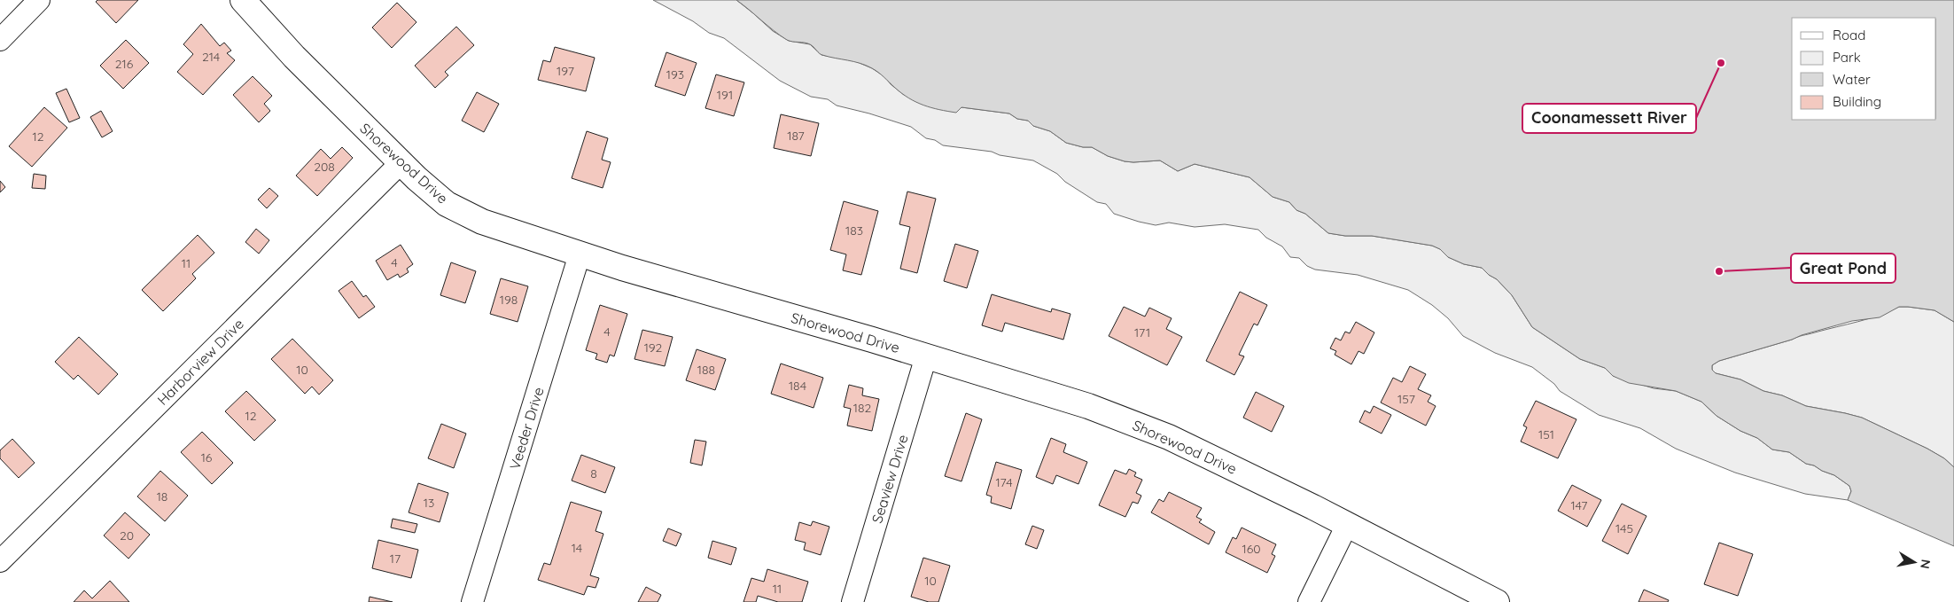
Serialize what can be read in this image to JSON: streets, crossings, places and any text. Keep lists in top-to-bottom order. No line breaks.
{"streets":{"street":["Shorewood Drive","Harborview Drive","Veeder Drive","Seaview Drive"]},"crossings":[["Shorewood Drive","Harborview Drive"],["Shorewood Drive","Veeder Drive"],["Shorewood Drive","Seaview Drive"]],"places":["Coonamessett River","Great Pond"],"house_numbers":["214","216","197","193","191","187","12","208","183","4","11","198","4","171","192","10","188","184","157","182","12","151","16","8","174","18","13","147","145","20","14","160","17","10","11"],"legend":["Road","Park","Water","Building"],"north":"right"}
